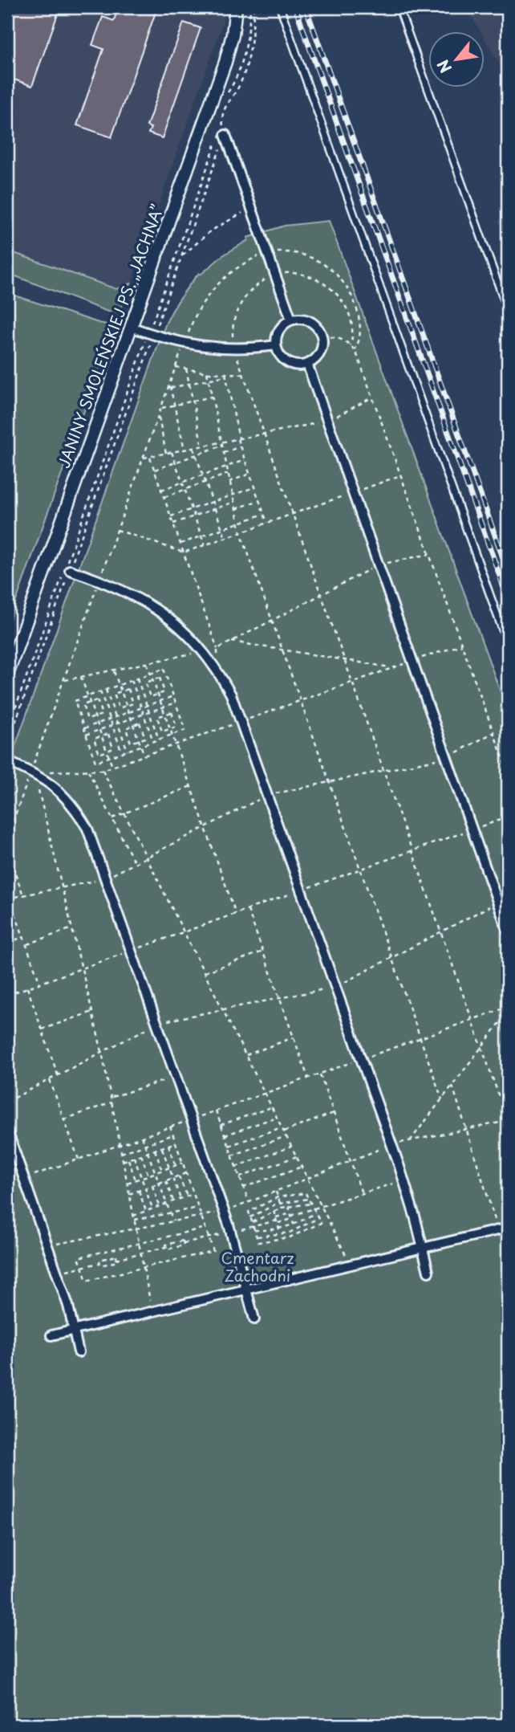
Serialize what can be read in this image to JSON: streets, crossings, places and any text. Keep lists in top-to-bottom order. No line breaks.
{"streets":{"street":["JANINY SMOLEŃSKIEJ PS. „JACHNA”"]},"parks":["Cmentarz Zachodni"],"north":"bottom left"}
